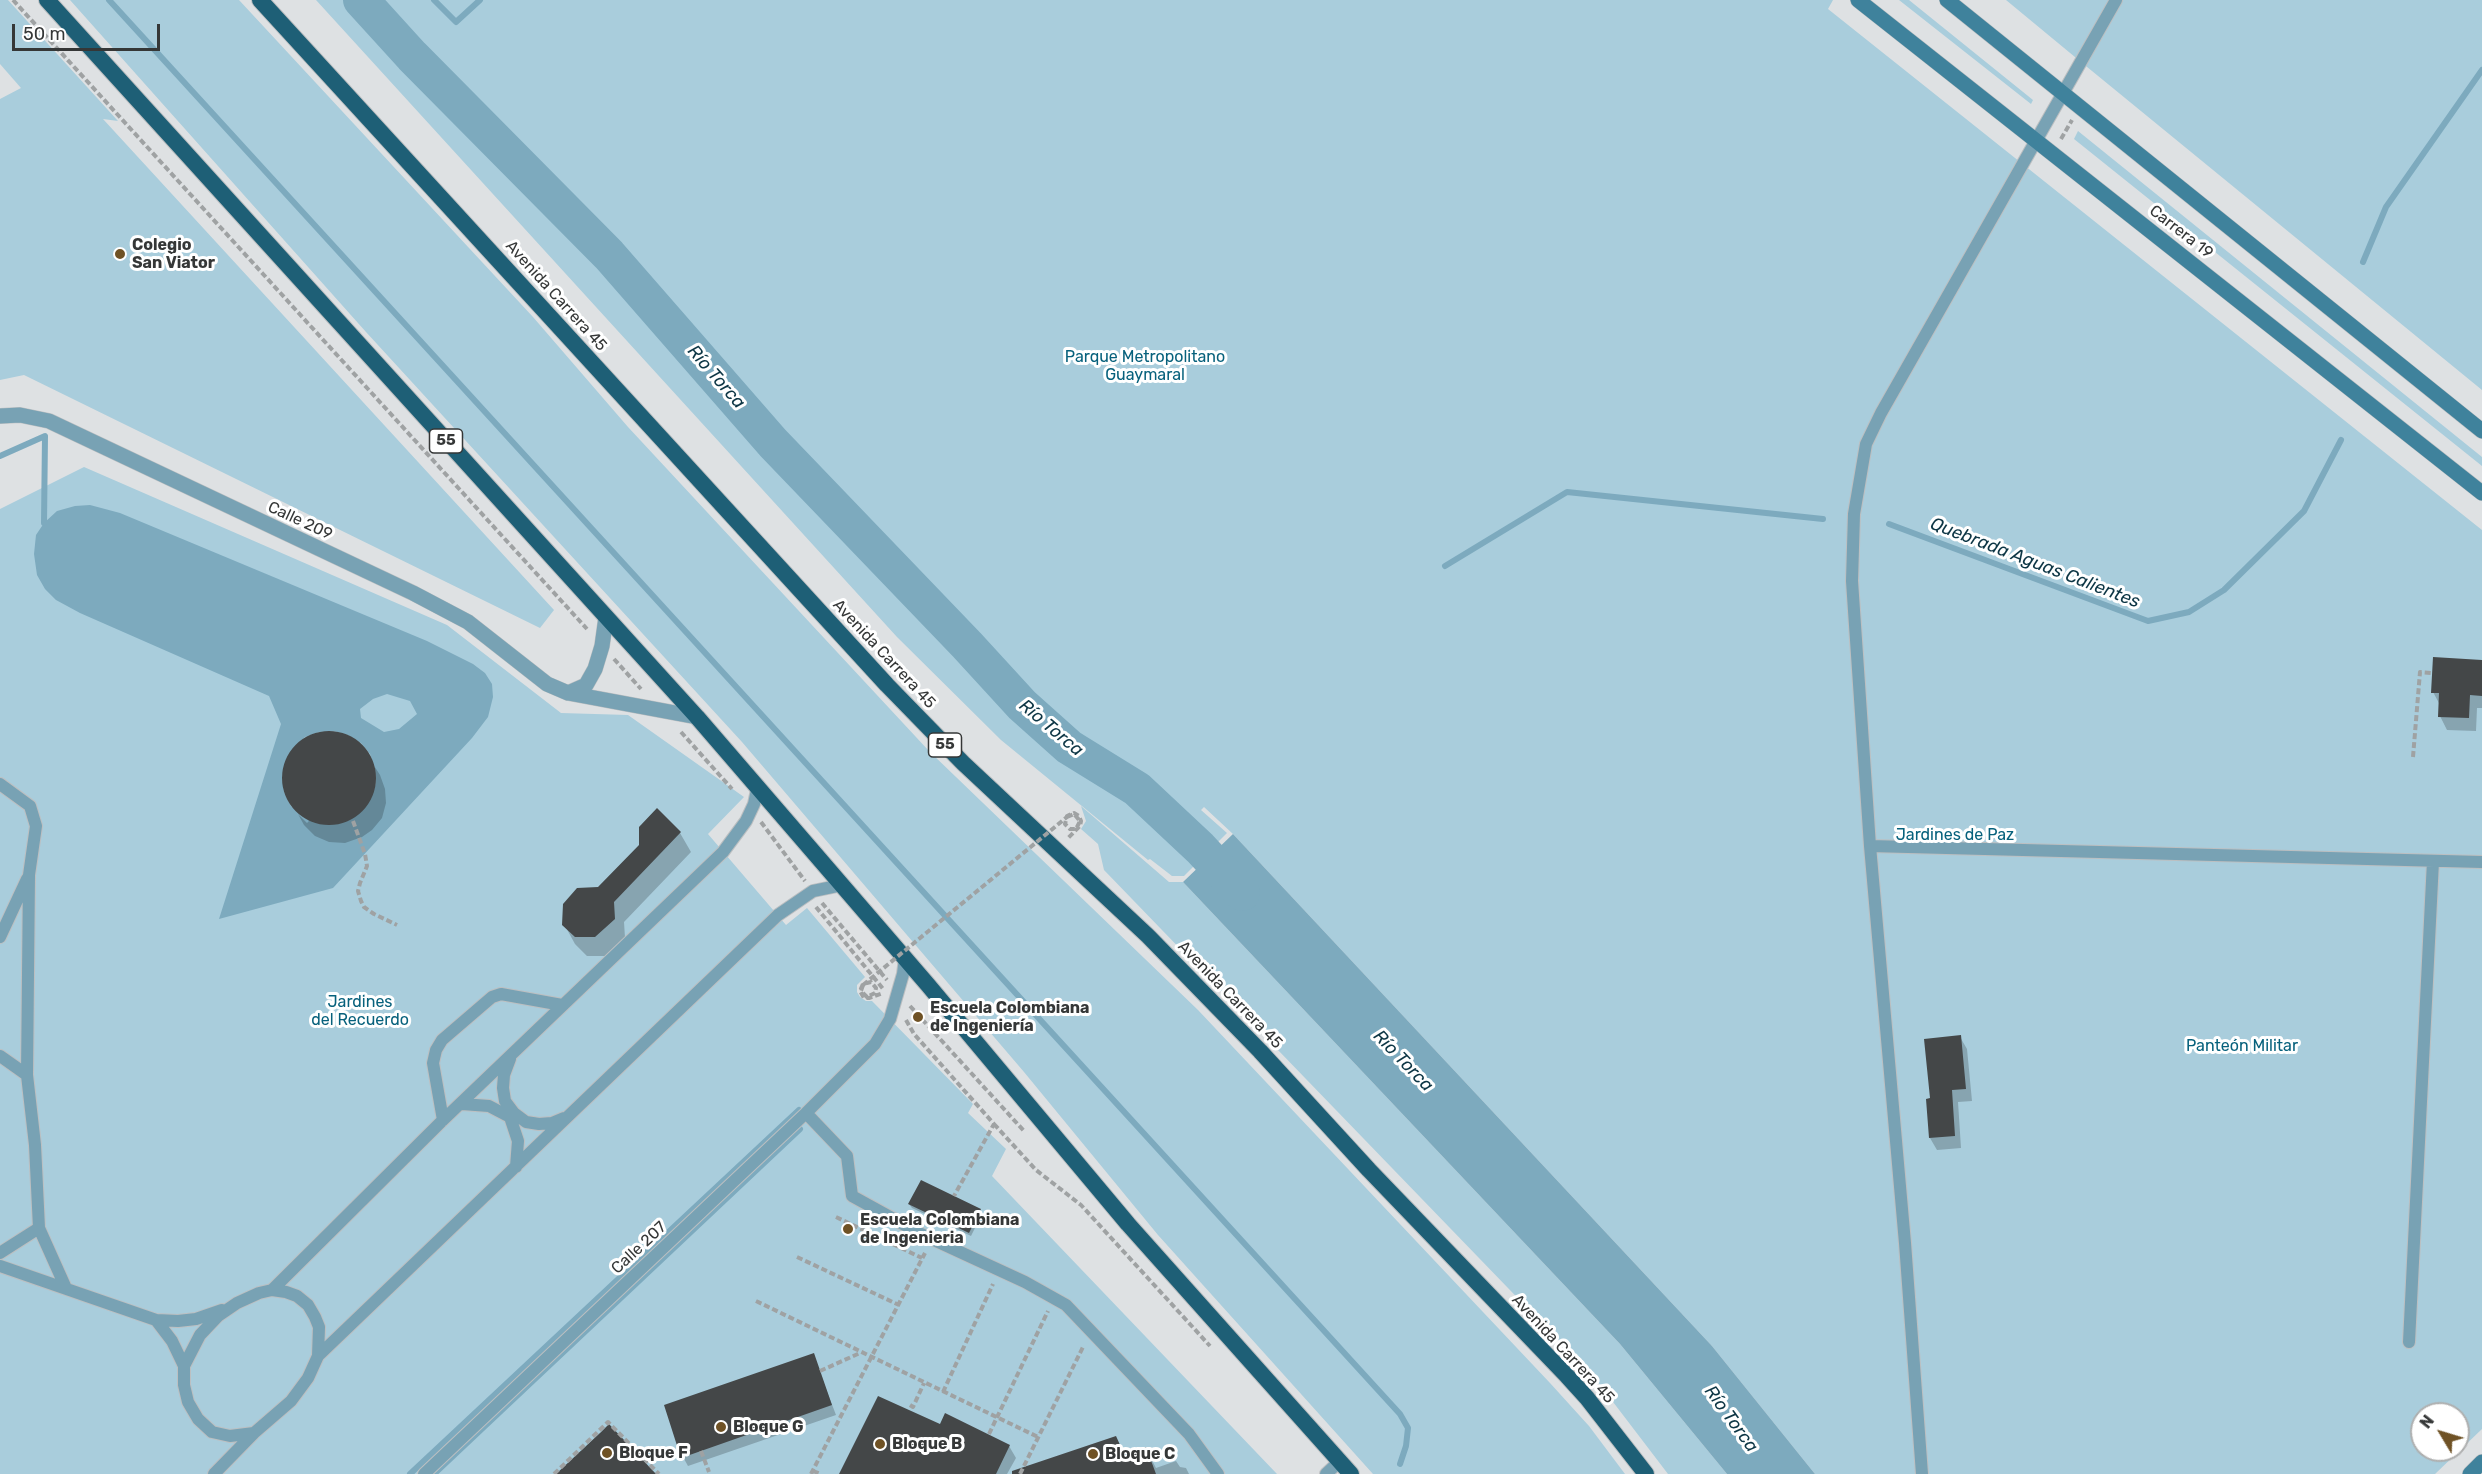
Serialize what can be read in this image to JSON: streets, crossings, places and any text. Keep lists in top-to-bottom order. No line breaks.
{"streets":{"highway":["Avenida Carrera 45","55"],"main road":["Carrera 19"],"street":["Calle 209"],"lane":["Calle 207"]},"crossings":[["55","Calle 209"],["55","Calle 207"]],"water":["Río Torca","Quebrada Aguas Calientes"],"parks":["Parque Metropolitano Guaymaral","Jardines de Paz","Jardines del Recuerdo","Panteón Militar"],"places":["Colegio San Viator","Escuela Colombiana de Ingeniería","Escuela Colombiana de Ingenieria","Bloque G","Bloque B","Bloque F","Bloque C"],"scale_bar":"50 m","north":"top left"}
